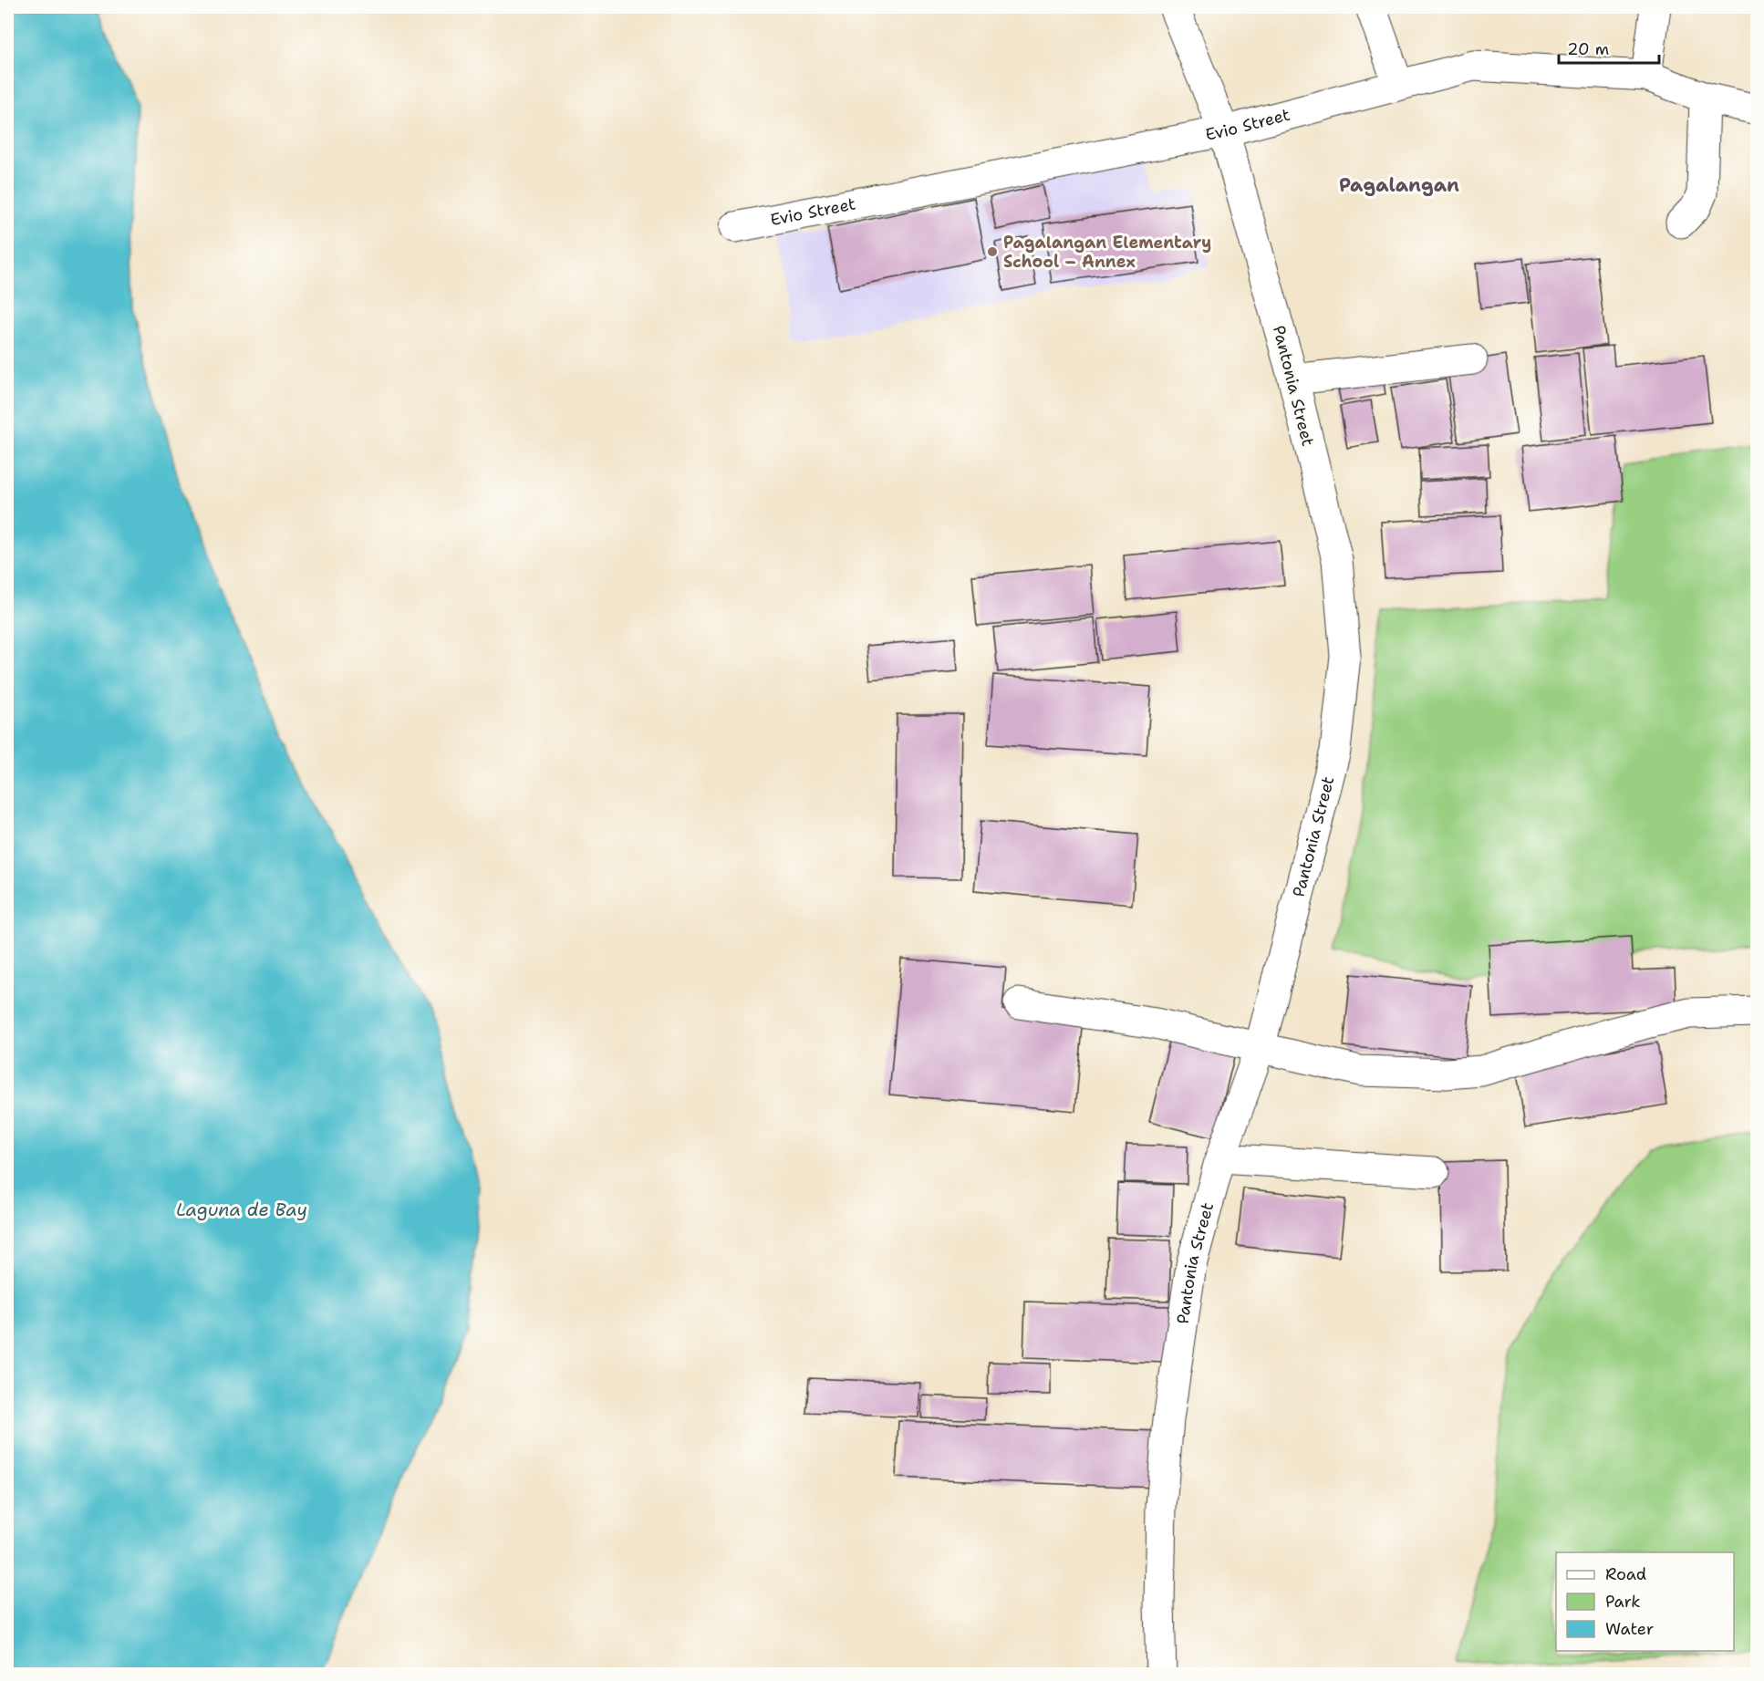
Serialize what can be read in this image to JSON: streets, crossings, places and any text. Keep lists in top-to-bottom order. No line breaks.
{"streets":{"street":["Evio Street","Pantonia Street"]},"crossings":[["Evio Street","Pantonia Street"]],"districts":["Pagalangan"],"water":["Laguna de Bay"],"places":["Pagalangan Elementary School – Annex"],"legend":["Road","Park","Water"],"scale_bar":"20 m"}
